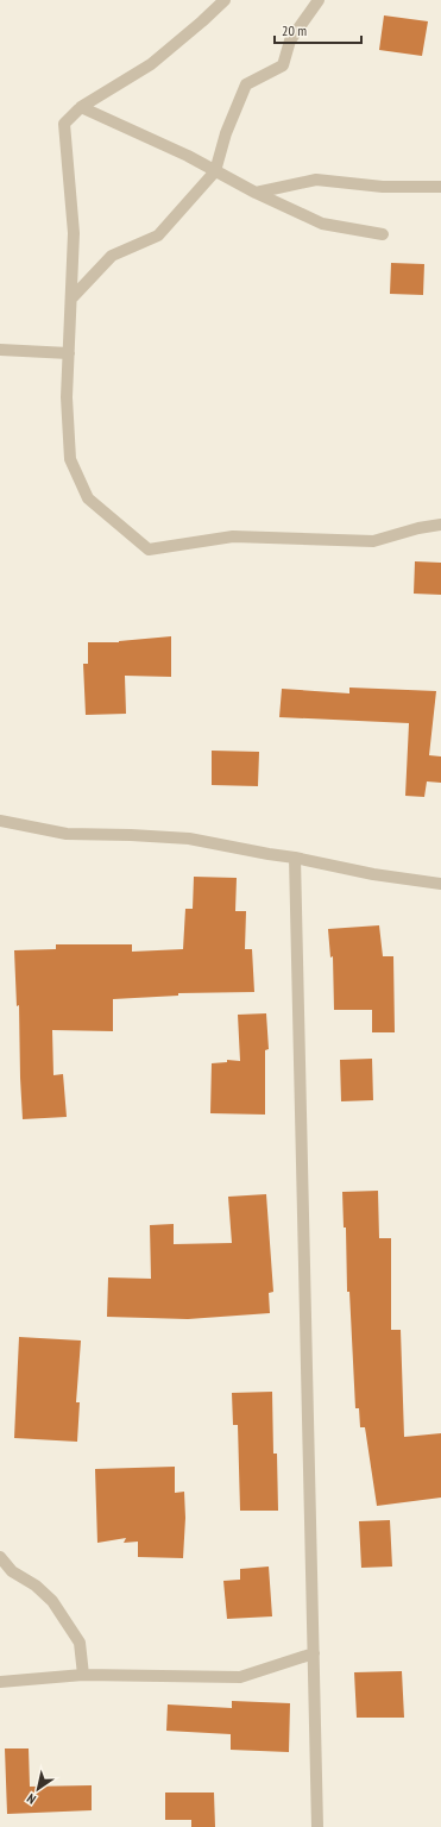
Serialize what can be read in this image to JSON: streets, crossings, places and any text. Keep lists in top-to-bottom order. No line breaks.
{"scale_bar":"20 m","north":"bottom left"}
